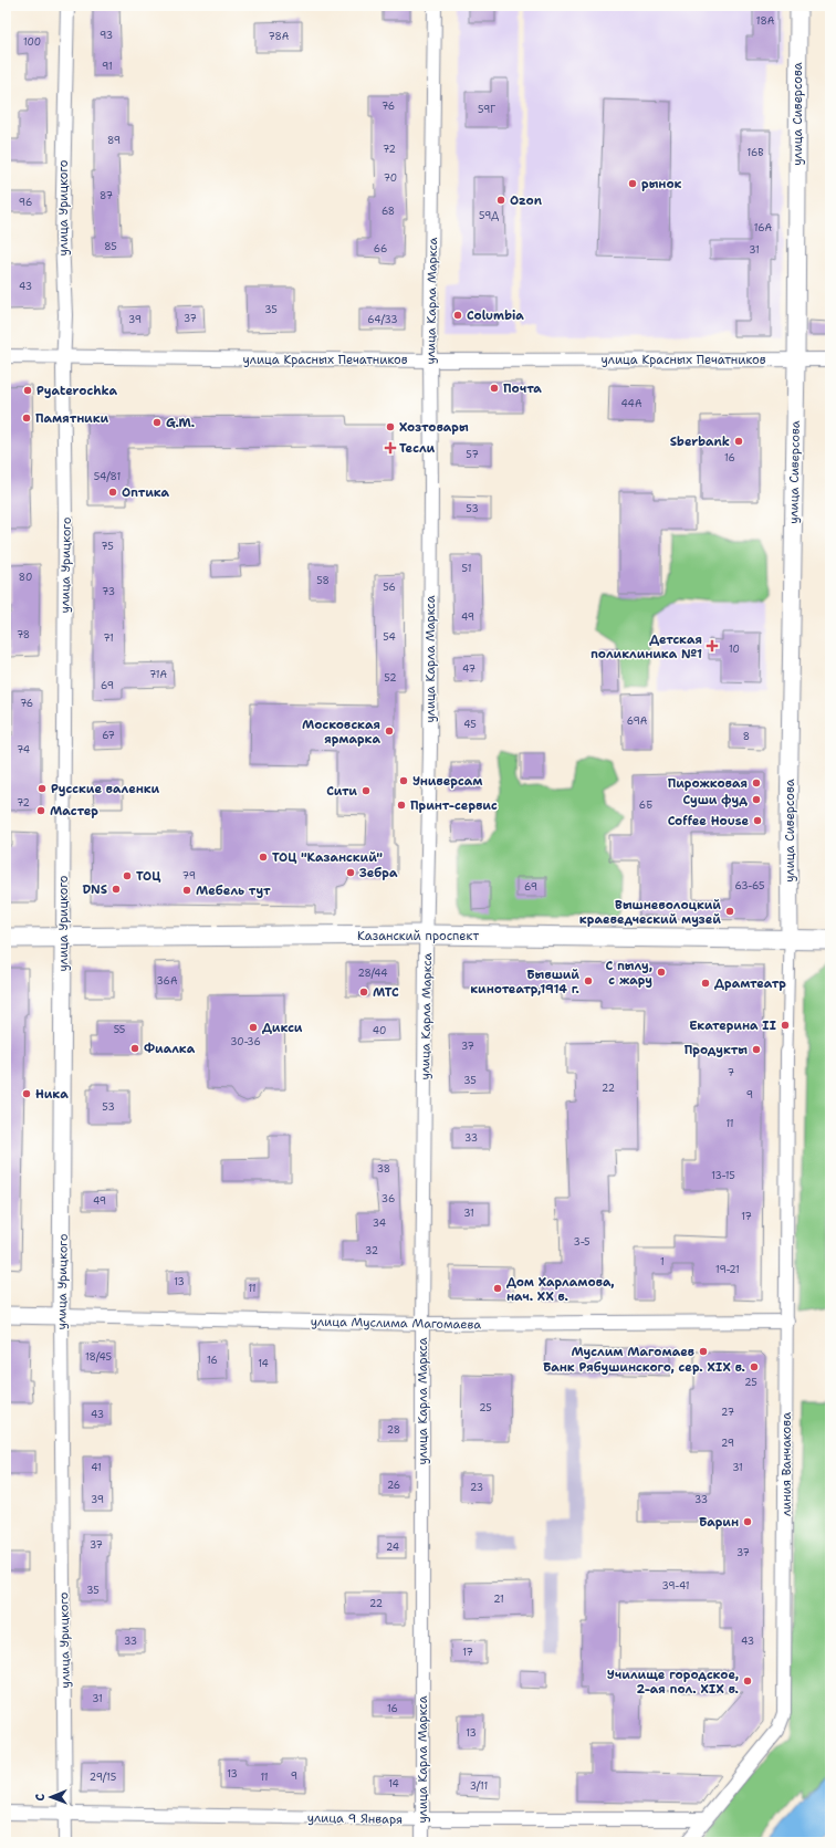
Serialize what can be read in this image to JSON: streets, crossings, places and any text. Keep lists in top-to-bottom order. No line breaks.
{"streets":{"main road":["Казанский проспект"],"street":["улица Сиверсова","улица Урицкого","улица Карла Маркса","улица Красных Печатников","улица Муслима Магомаева","линия Ванчакова","улица 9 Января"]},"crossings":[["улица Сиверсова","улица Красных Печатников"],["улица Сиверсова","Казанский проспект"],["улица Урицкого","улица Красных Печатников"],["улица Урицкого","Казанский проспект"],["улица Урицкого","улица Муслима Магомаева"],["улица Урицкого","улица 9 Января"],["улица Карла Маркса","улица Красных Печатников"],["улица Карла Маркса","Казанский проспект"],["улица Карла Маркса","улица Муслима Магомаева"],["улица Карла Маркса","улица 9 Января"],["улица Муслима Магомаева","линия Ванчакова"],["линия Ванчакова","улица 9 Января"]],"places":{"other":["рынок","Ozon","Columbia","Почта","Pyaterochka","Памятники","G.M.","Хозтовары","Sberbank","Оптика","Московская ярмарка","Универсам","Пирожковая","Русские валенки","Сити","Суши фуд","Принт-сервис","Мастер","Coffee House","ТОЦ \"Казанский\"","Зебра","ТОЦ","DNS","Мебель тут","Вышневолоцкий краеведческий музей","С пылу, с жару","Бывший кинотеатр,1914 г.","Драмтеатр","МТС","Екатерина II","Дикси","Фиалка","Продукты","Ника","Дом Харламова, нач. XX в.","Муслим Магомаев","Банк Рябушинского, сер. XIX в.","Барин","Училище городское, 2-ая пол. XIX в."],"health":["Тесли","Детская поликлиника №1"]},"house_numbers":["18А","93","78А","100","91","76","59Г","89","72","16В","70","87","96","68","59Д","16А","85","66","31","43","35","37","39","64/33","44А","57","16","54/81","53","75","51","80","58","56","73","49","78","54","71","10","47","71А","52","69","76","69А","45","67","8","74","72","6Б","79","63-65","69","28/44","36А","55","40","30-36","37","7","35","22","9","53","11","33","38","13-15","36","49","31","17","34","3-5","32","1","19-21","13","11","18/45","16","14","25","25","27","43","28","29","41","31","26","23","39","33","37","24","37","39-41","35","21","22","33","43","17","31","16","13","13","9","29/15","11","14","3/11"],"north":"left"}
